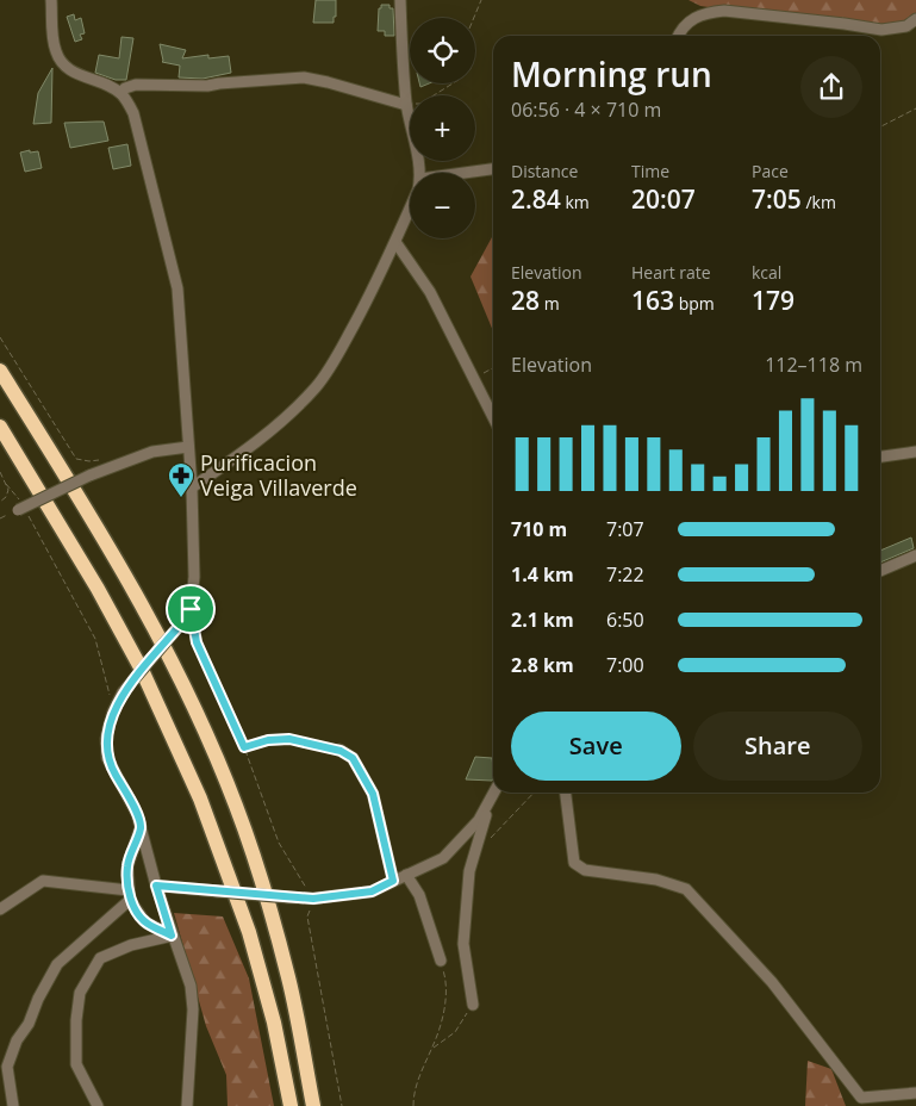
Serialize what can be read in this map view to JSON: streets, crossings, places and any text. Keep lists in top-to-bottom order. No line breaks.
{"places":{"pharmacy":["Purificacion Veiga Villaverde"]},"page":{"map_buttons":["+","−"],"heading":["Morning run","06:56 · 4 × 710 m"],"stats":[["Distance","2.84 km"],["Time","20:07"],["Pace","7:05 /km"],["Elevation","28 m"],["Heart rate","163 bpm"],["kcal","179"]],"chart":["Elevation","112–118 m"],"list":[{"name":"710 m","note":"7:07"},{"name":"1.4 km","note":"7:22"},{"name":"2.1 km","note":"6:50"},{"name":"2.8 km","note":"7:00"}],"buttons":["Save","Share"]}}
